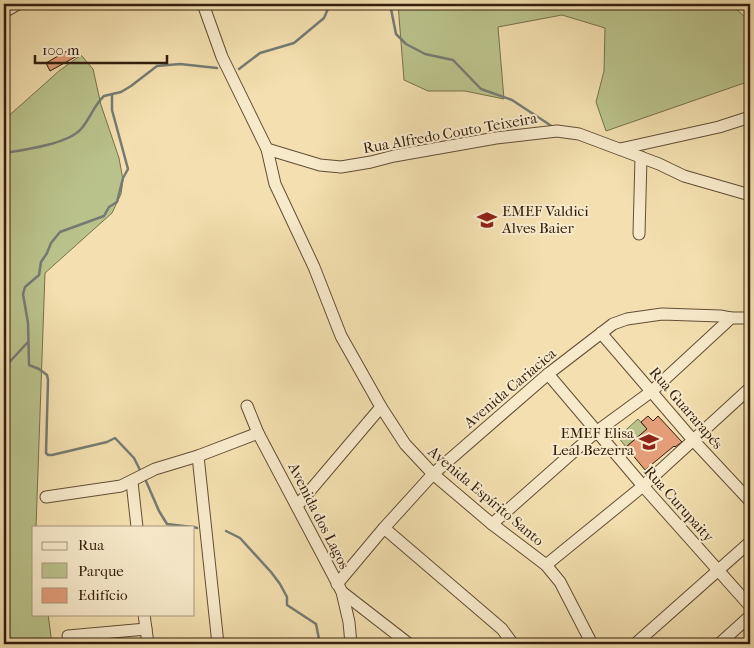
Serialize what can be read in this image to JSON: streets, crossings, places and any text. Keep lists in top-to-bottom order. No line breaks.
{"streets":{"street":["Rua Alfredo Couto Teixeira","Avenida Cariacica","Rua Guararapés","Avenida Espírito Santo","Rua Curupaity","Avenida dos Lagos"]},"crossings":[["Rua Alfredo Couto Teixeira","Avenida Espírito Santo"],["Avenida Cariacica","Rua Guararapés"],["Avenida Cariacica","Avenida Espírito Santo"],["Avenida Cariacica","Rua Curupaity"],["Avenida Cariacica","Avenida dos Lagos"]],"places":{"school or university":["EMEF Valdici Alves Baier","EMEF Elisa Leal Bezerra"]},"legend":["Rua","Parque","Edifício"],"scale_bar":"100 m"}
